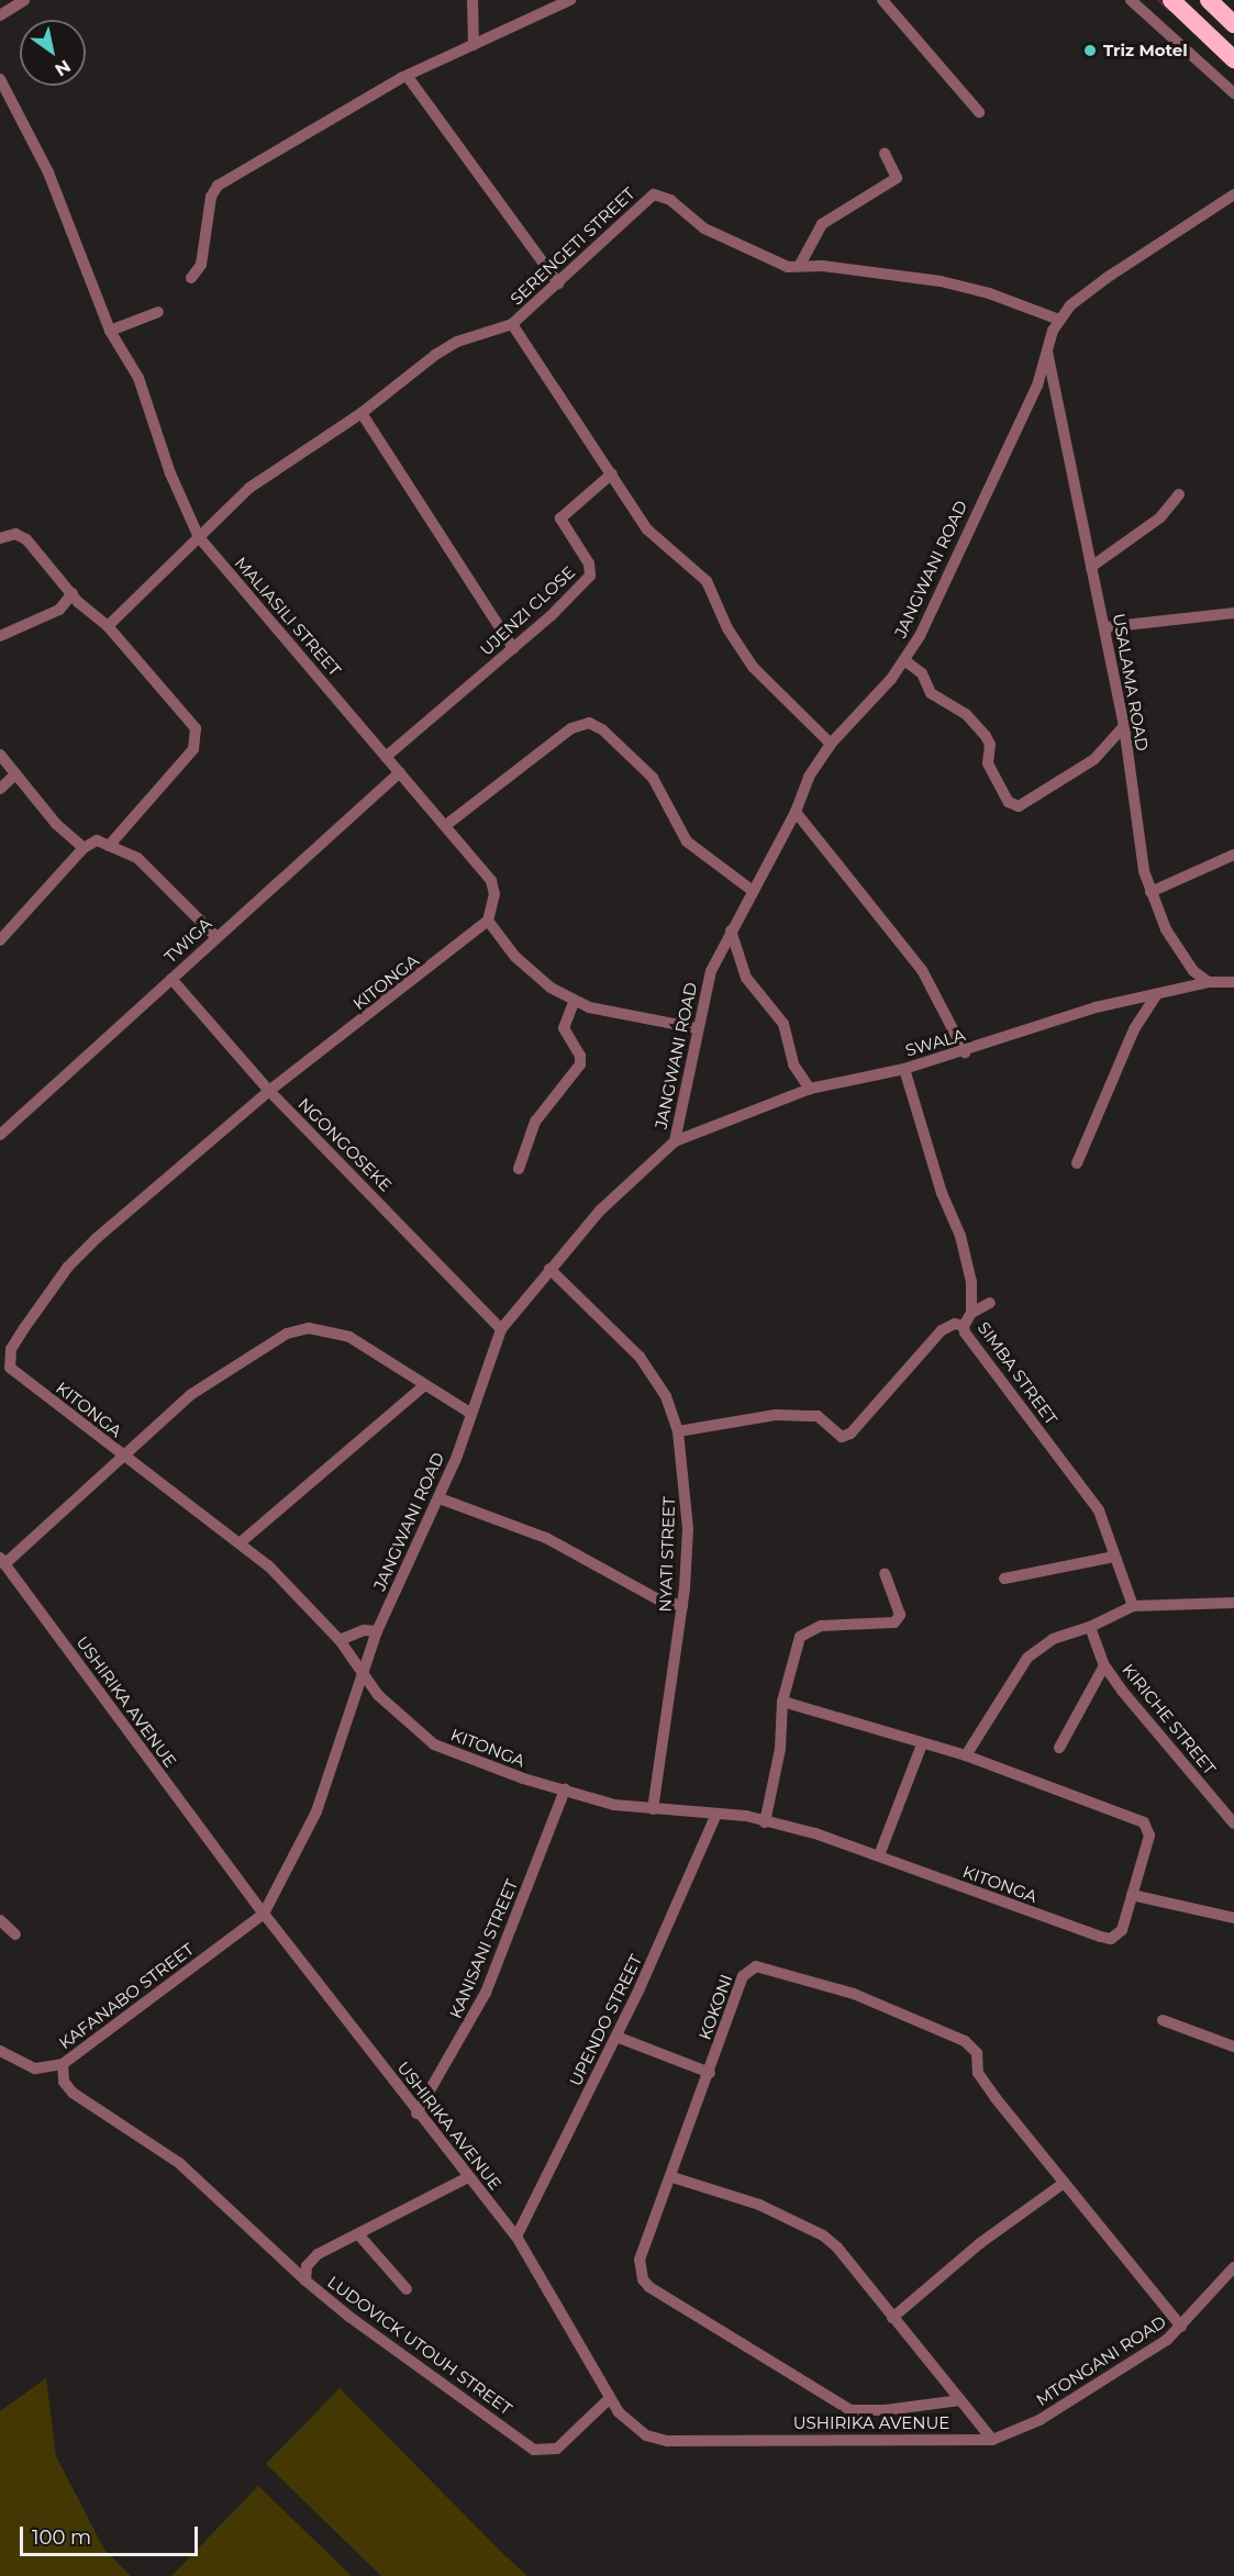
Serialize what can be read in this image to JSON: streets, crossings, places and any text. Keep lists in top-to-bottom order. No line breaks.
{"streets":{"street":["SERENGETI STREET","JANGWANI ROAD","UJENZI CLOSE","MALIASILI STREET","USALAMA ROAD","TWIGA","KITONGA","SWALA","NGONGOSEKE","SIMBA STREET","NYATI STREET","USHIRIKA AVENUE","KIRICHE STREET","KANISANI STREET","KAFANABO STREET","KOKONI","UPENDO STREET","LUDOVICK UTOUH STREET","MTONGANI ROAD"]},"crossings":[["SERENGETI STREET","JANGWANI ROAD"],["SERENGETI STREET","MALIASILI STREET"],["JANGWANI ROAD","USALAMA ROAD"],["JANGWANI ROAD","KITONGA"],["JANGWANI ROAD","SWALA"],["JANGWANI ROAD","NGONGOSEKE"],["JANGWANI ROAD","NYATI STREET"],["JANGWANI ROAD","USHIRIKA AVENUE"],["JANGWANI ROAD","KAFANABO STREET"],["UJENZI CLOSE","MALIASILI STREET"],["MALIASILI STREET","TWIGA"],["MALIASILI STREET","KITONGA"],["USALAMA ROAD","SWALA"],["TWIGA","NGONGOSEKE"],["KITONGA","NGONGOSEKE"],["KITONGA","NYATI STREET"],["KITONGA","KANISANI STREET"],["KITONGA","UPENDO STREET"],["SWALA","SIMBA STREET"],["USHIRIKA AVENUE","KANISANI STREET"],["USHIRIKA AVENUE","KAFANABO STREET"],["USHIRIKA AVENUE","UPENDO STREET"],["USHIRIKA AVENUE","LUDOVICK UTOUH STREET"],["USHIRIKA AVENUE","MTONGANI ROAD"],["KOKONI","MTONGANI ROAD"]],"places":["Triz Motel"],"scale_bar":"100 m","north":"bottom right"}
